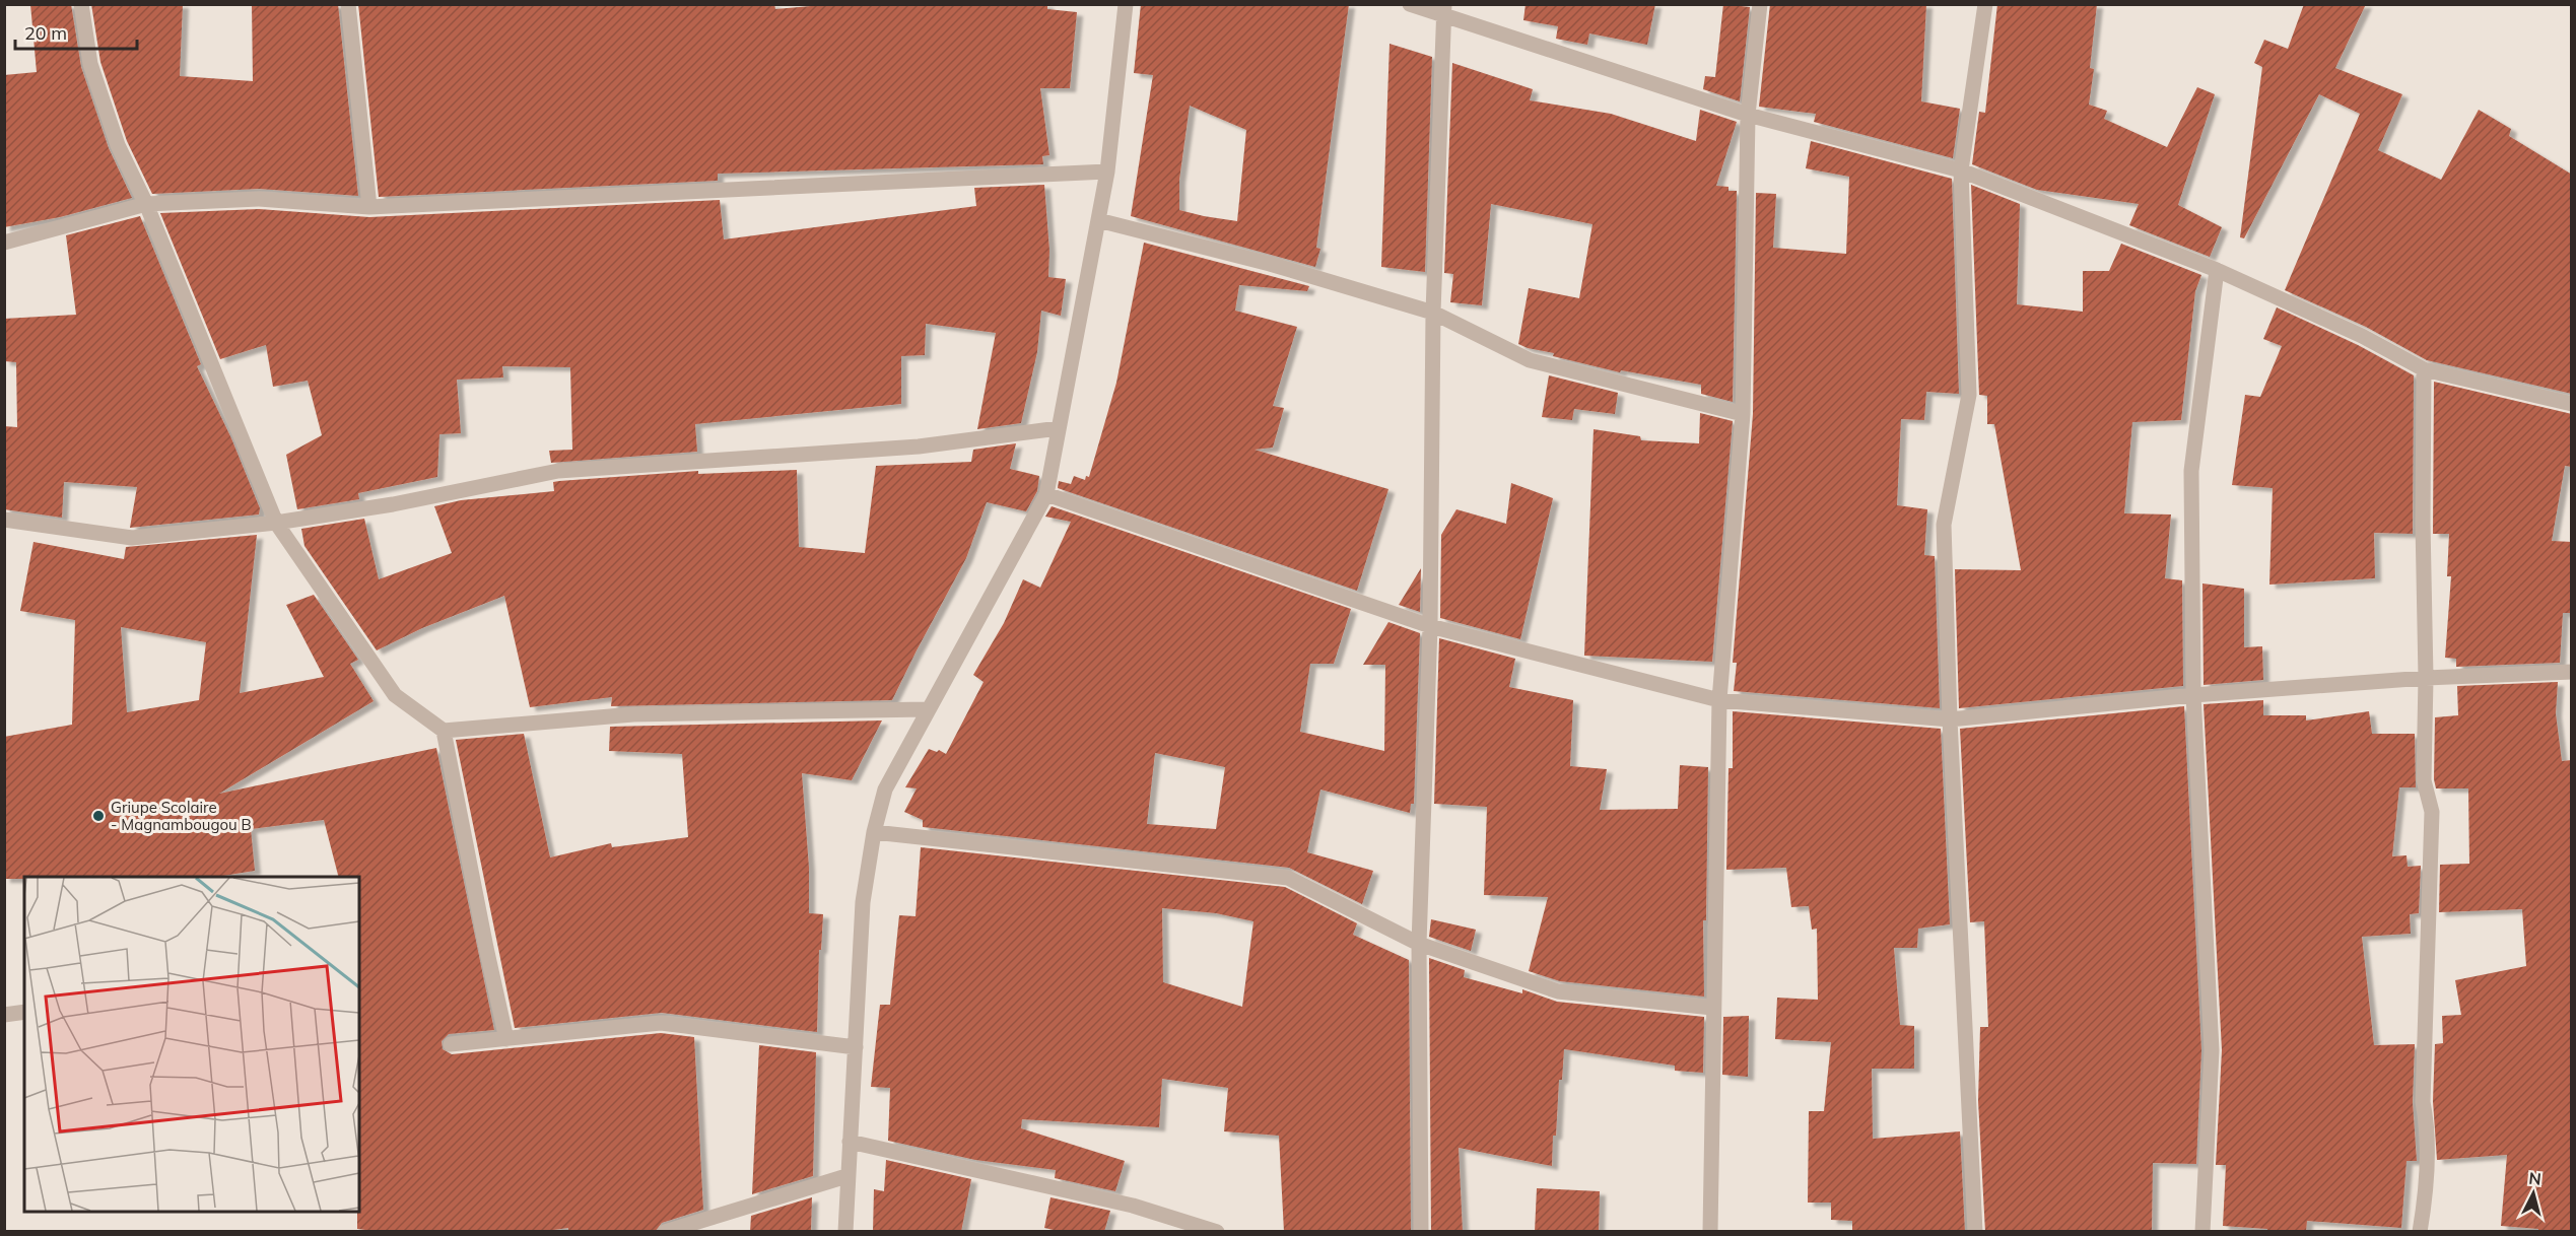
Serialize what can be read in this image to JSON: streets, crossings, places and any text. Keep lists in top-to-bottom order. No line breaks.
{"places":["Griupe Scolaire - Magnambougou B"],"scale_bar":"20 m","north":"top"}
